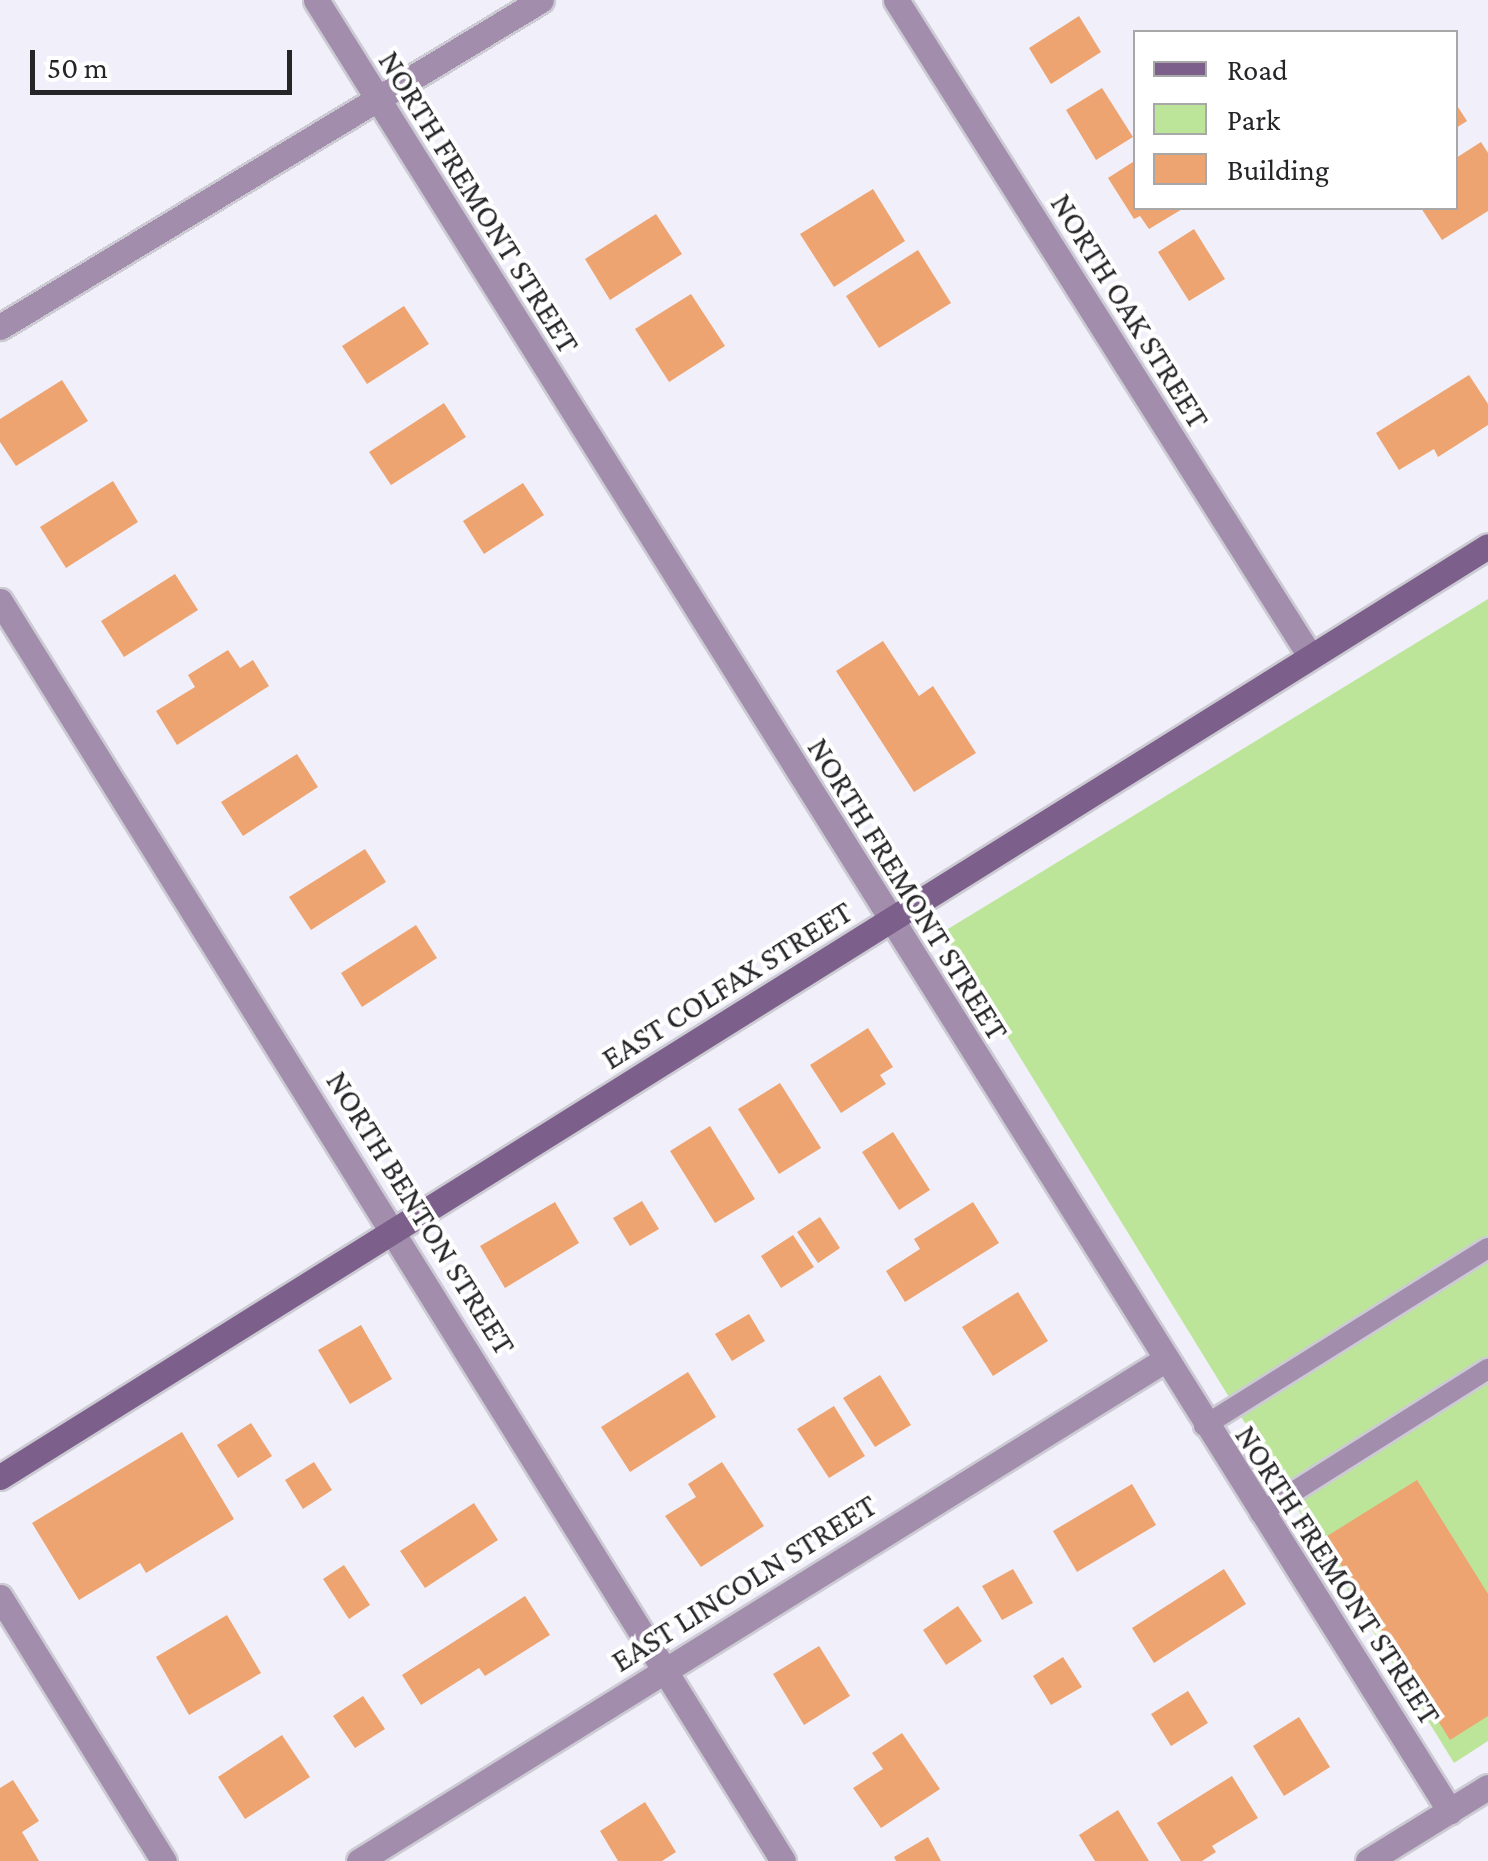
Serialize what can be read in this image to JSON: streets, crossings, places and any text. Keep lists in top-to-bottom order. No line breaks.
{"streets":{"street":["NORTH FREMONT STREET","NORTH OAK STREET","EAST COLFAX STREET","NORTH BENTON STREET","EAST LINCOLN STREET"]},"crossings":[["NORTH FREMONT STREET","EAST COLFAX STREET"],["NORTH FREMONT STREET","EAST LINCOLN STREET"],["NORTH OAK STREET","EAST COLFAX STREET"],["EAST COLFAX STREET","NORTH BENTON STREET"],["NORTH BENTON STREET","EAST LINCOLN STREET"]],"legend":["Road","Park","Building"],"scale_bar":"50 m"}
